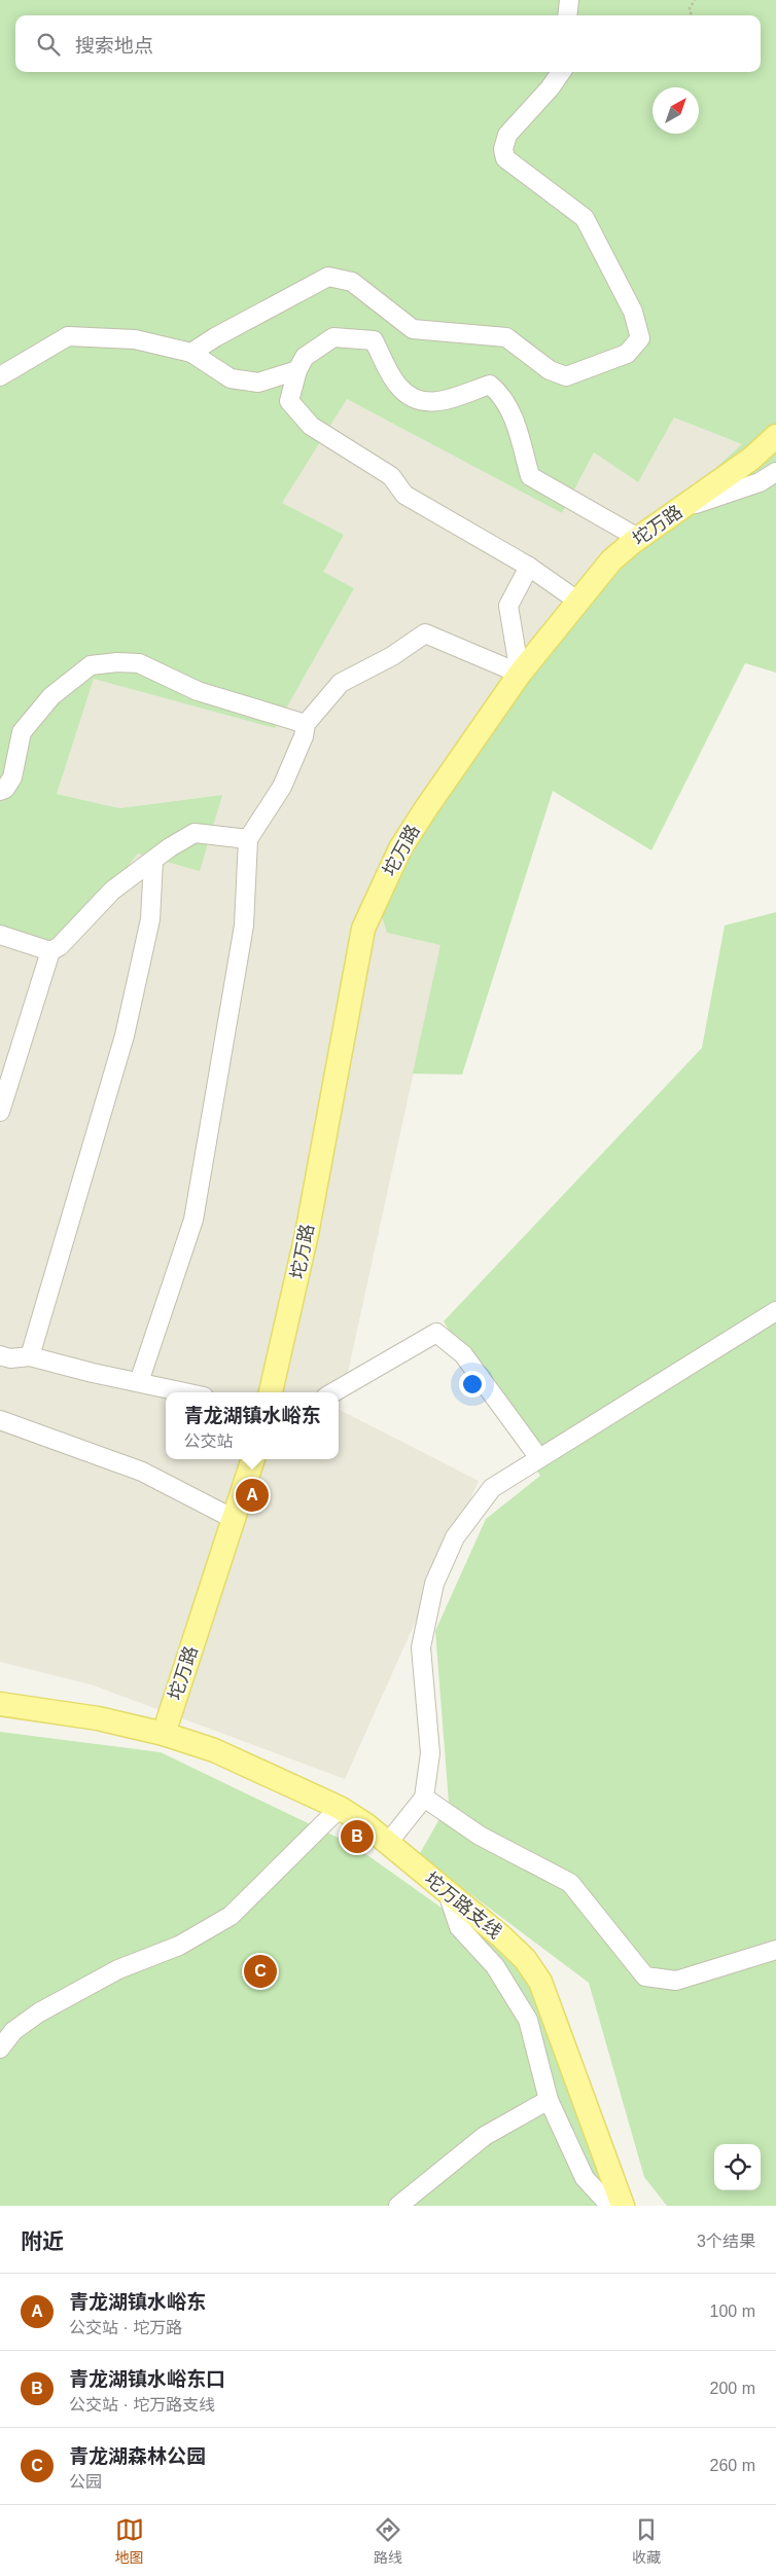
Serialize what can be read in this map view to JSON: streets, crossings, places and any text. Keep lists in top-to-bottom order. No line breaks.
{"streets":{"main road":["坨万路","坨万路支线"]},"crossings":[["坨万路","坨万路支线"]],"north":"top right","page":{"search":"搜索地点","popup":["青龙湖镇水峪东","公交站"],"pins":["A","B","C"],"heading":["附近","3个结果"],"list":[{"mark":"A","name":"青龙湖镇水峪东","note":"公交站 · 坨万路","value":"100 m"},{"mark":"B","name":"青龙湖镇水峪东口","note":"公交站 · 坨万路支线","value":"200 m"},{"mark":"C","name":"青龙湖森林公园","note":"公园","value":"260 m"}],"nav":["地图","路线","收藏"]}}
